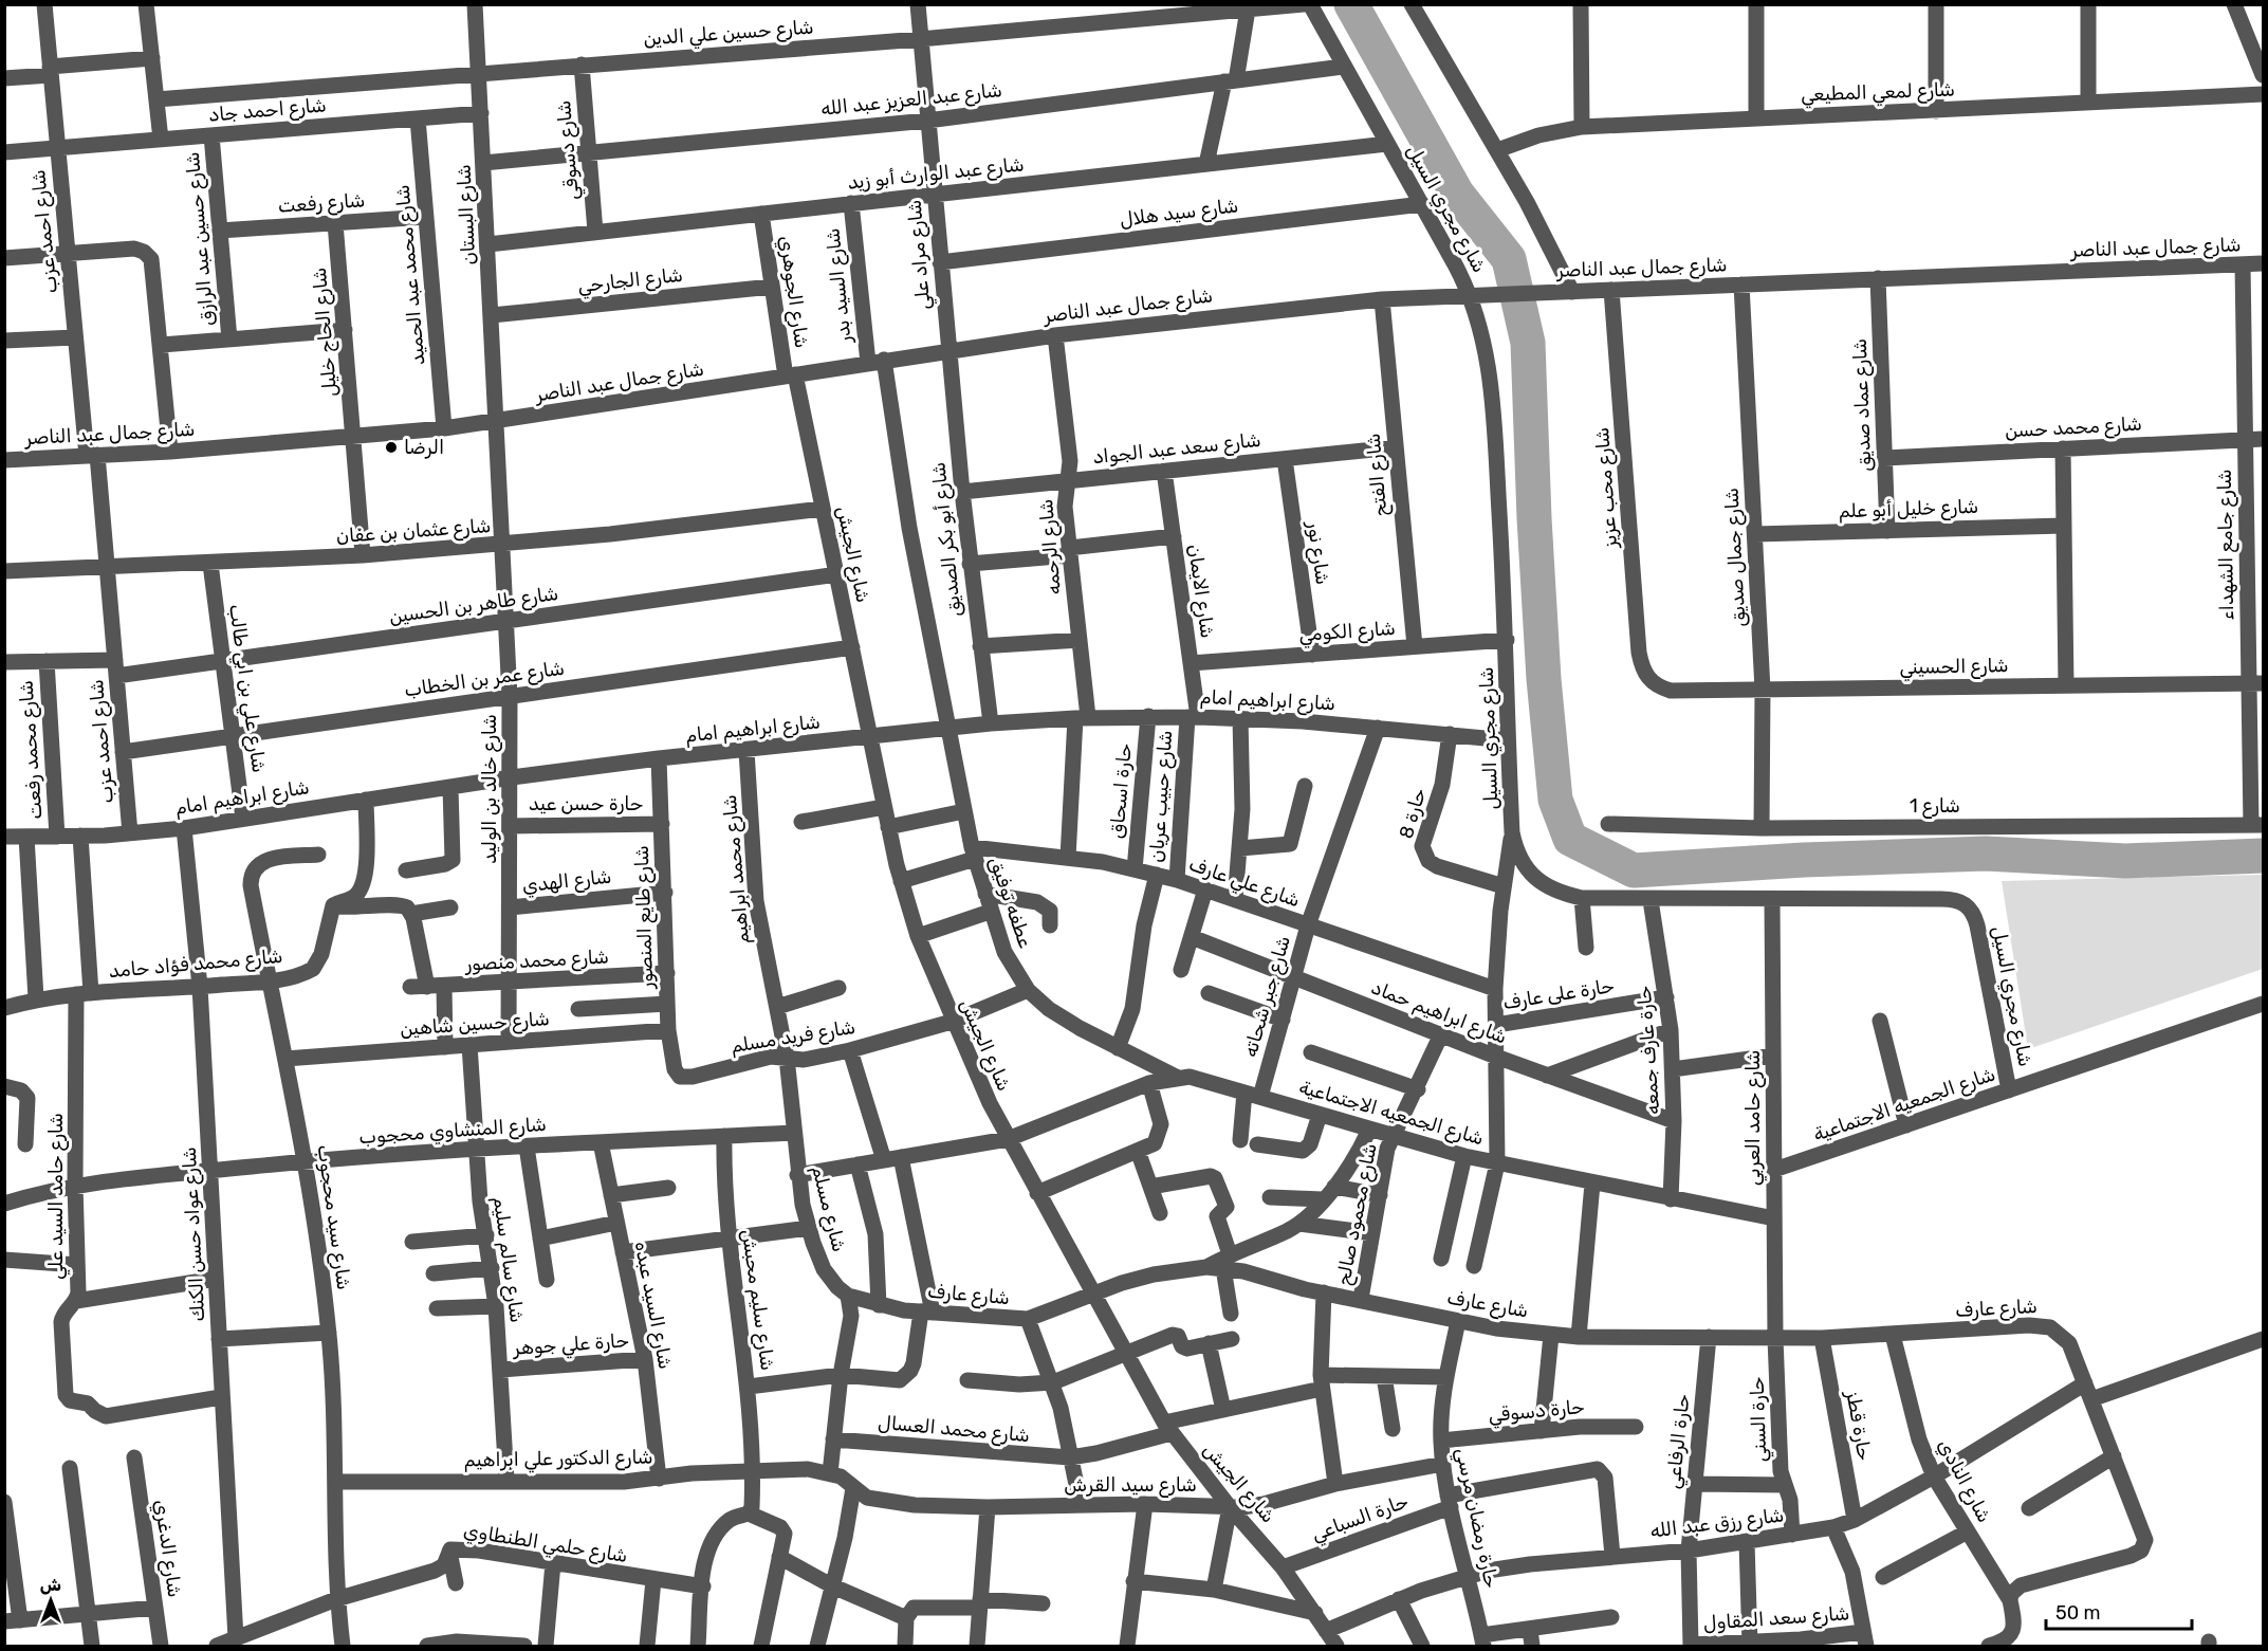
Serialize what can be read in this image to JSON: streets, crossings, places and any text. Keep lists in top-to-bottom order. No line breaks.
{"streets":{"street":["شارع حسين علي الدين","شارع لمعي المطيعي","شارع عبد العزيز عبد الله","شارع احمد جاد","شارع دسوقي","شارع عبد الوارث أبو زيد","شارع رفعت","شارع مجري السيل","شارع سيد هلال","شارع البستان","شارع احمد عزب","شارع حسين عبد الرازق","شارع جمال عبد الناصر","شارع مراد علي","شارع محمد عبد الحميد","شارع الجارحي","شارع السيد بدر","شارع الجوهري","شارع الحاج خليل","شارع عماد صديق","شارع محمد حسن","شارع سعد عبد الجواد","شارع الفتح","شارع محب عزيز","شارع خليل أبو علم","شارع عثمان بن عفان","شارع أبو بكر الصديق","شارع جامع الشهداء","شارع الرحمه","شارع نور","شارع الجيش","شارع جمال صديق","شارع الايمان","شارع طاهر بن الحسين","شارع الكومي","شارع الحسيني","شارع عمر بن الخطاب","شارع علي بن ابي طالب","شارع ابراهيم امام","شارع محمد رفعت","شارع خالد بن الوليد","حارة اسحاق","شارع حبيب عريان","حارة حسن عيد","شارع 1","حارة 8","شارع محمد ابراهيم","شارع الهدي","شارع علي عارف","عطفه توفيق","شارع طايع المنصور","شارع محمد منصور","شارع محمد فؤاد حامد","حارة على عارف","شارع جبر شحاته","شارع ابراهيم حماد","شارع حسين شاهين","شارع فريد مسلم","حارة عارف جمعه","شارع الجمعيه الاجتماعية","شارع حامد العربي","شارع المنشاوي محجوب","شارع حامد السيد علي","شارع مسلم","شارع محمود صالح","شارع سيد محجوب","شارع عواد حسن الكنك","شارع سالم سليم","شارع عارف","شارع سليم محبش","شارع السيد عبده","حارة علي جوهر","حارة دسوقي","حارة السني","حارة قطز","شارع محمد العسال","حارة الرفاعي","شارع الدكتور علي ابراهيم","شارع النادي","شارع سيد القرش","حارة السباعي","حارة رمضان مرسي","شارع رزق عبد الله","شارع حلمي الطنطاوي","شارع الدغري","شارع سعد المقاول"]},"crossings":[["شارع حسين علي الدين","شارع دسوقي"],["شارع حسين علي الدين","شارع البستان"],["شارع حسين علي الدين","شارع مراد علي"],["شارع عبد العزيز عبد الله","شارع دسوقي"],["شارع عبد العزيز عبد الله","شارع مجري السيل"],["شارع عبد العزيز عبد الله","شارع البستان"],["شارع عبد العزيز عبد الله","شارع مراد علي"],["شارع احمد جاد","شارع البستان"],["شارع احمد جاد","شارع احمد عزب"],["شارع احمد جاد","شارع حسين عبد الرازق"],["شارع احمد جاد","شارع محمد عبد الحميد"],["شارع دسوقي","شارع عبد الوارث أبو زيد"],["شارع عبد الوارث أبو زيد","شارع مجري السيل"],["شارع عبد الوارث أبو زيد","شارع البستان"],["شارع عبد الوارث أبو زيد","شارع مراد علي"],["شارع عبد الوارث أبو زيد","شارع السيد بدر"],["شارع عبد الوارث أبو زيد","شارع الجوهري"],["شارع رفعت","شارع حسين عبد الرازق"],["شارع رفعت","شارع محمد عبد الحميد"],["شارع رفعت","شارع الحاج خليل"],["شارع مجري السيل","شارع سيد هلال"],["شارع مجري السيل","شارع جمال عبد الناصر"],["شارع مجري السيل","شارع الكومي"],["شارع مجري السيل","شارع ابراهيم امام"],["شارع مجري السيل","حارة عارف جمعه"],["شارع مجري السيل","شارع الجمعيه الاجتماعية"],["شارع مجري السيل","شارع حامد العربي"],["شارع سيد هلال","شارع مراد علي"],["شارع البستان","شارع جمال عبد الناصر"],["شارع البستان","شارع الجارحي"],["شارع البستان","شارع خالد بن الوليد"],["شارع احمد عزب","شارع جمال عبد الناصر"],["شارع احمد عزب","شارع عثمان بن عفان"],["شارع احمد عزب","شارع طاهر بن الحسين"],["شارع احمد عزب","شارع عمر بن الخطاب"],["شارع احمد عزب","شارع ابراهيم امام"],["شارع جمال عبد الناصر","شارع مراد علي"],["شارع جمال عبد الناصر","شارع محمد عبد الحميد"],["شارع جمال عبد الناصر","شارع السيد بدر"],["شارع جمال عبد الناصر","شارع الجوهري"],["شارع جمال عبد الناصر","شارع الحاج خليل"],["شارع جمال عبد الناصر","شارع عماد صديق"],["شارع جمال عبد الناصر","شارع الفتح"],["شارع جمال عبد الناصر","شارع محب عزيز"],["شارع جمال عبد الناصر","شارع أبو بكر الصديق"],["شارع جمال عبد الناصر","شارع جامع الشهداء"],["شارع جمال عبد الناصر","شارع الرحمه"],["شارع جمال عبد الناصر","شارع الجيش"],["شارع جمال عبد الناصر","شارع جمال صديق"],["شارع جمال عبد الناصر","شارع خالد بن الوليد"],["شارع مراد علي","شارع أبو بكر الصديق"],["شارع الجارحي","شارع الجوهري"],["شارع السيد بدر","شارع ابراهيم امام"],["شارع السيد بدر","عطفه توفيق"],["شارع الجوهري","شارع الجيش"],["شارع الحاج خليل","شارع عثمان بن عفان"],["شارع عماد صديق","شارع محمد حسن"],["شارع عماد صديق","شارع خليل أبو علم"],["شارع محمد حسن","شارع جامع الشهداء"],["شارع سعد عبد الجواد","شارع الفتح"],["شارع سعد عبد الجواد","شارع أبو بكر الصديق"],["شارع سعد عبد الجواد","شارع الرحمه"],["شارع سعد عبد الجواد","شارع نور"],["شارع سعد عبد الجواد","شارع الايمان"],["شارع الفتح","شارع الكومي"],["شارع محب عزيز","شارع الحسيني"],["شارع خليل أبو علم","شارع جمال صديق"],["شارع عثمان بن عفان","شارع الجيش"],["شارع عثمان بن عفان","شارع علي بن ابي طالب"],["شارع عثمان بن عفان","شارع خالد بن الوليد"],["شارع أبو بكر الصديق","شارع ابراهيم امام"],["شارع جامع الشهداء","شارع الحسيني"],["شارع جامع الشهداء","شارع 1"],["شارع الرحمه","شارع ابراهيم امام"],["شارع الرحمه","شارع علي عارف"],["شارع نور","شارع الكومي"],["شارع الجيش","شارع طاهر بن الحسين"],["شارع الجيش","شارع عمر بن الخطاب"],["شارع الجيش","شارع ابراهيم امام"],["شارع الجيش","شارع علي عارف"],["شارع الجيش","شارع فريد مسلم"],["شارع الجيش","شارع الجمعيه الاجتماعية"],["شارع الجيش","شارع عارف"],["شارع الجيش","شارع محمد العسال"],["شارع الجيش","شارع سيد القرش"],["شارع الجيش","حارة السباعي"],["شارع الجيش","شارع رزق عبد الله"],["شارع جمال صديق","شارع الحسيني"],["شارع جمال صديق","شارع 1"],["شارع الايمان","شارع الكومي"],["شارع الايمان","شارع ابراهيم امام"],["شارع الايمان","شارع حبيب عريان"],["شارع طاهر بن الحسين","شارع علي بن ابي طالب"],["شارع طاهر بن الحسين","شارع محمد رفعت"],["شارع طاهر بن الحسين","شارع خالد بن الوليد"],["شارع عمر بن الخطاب","شارع علي بن ابي طالب"],["شارع عمر بن الخطاب","شارع خالد بن الوليد"],["شارع علي بن ابي طالب","شارع ابراهيم امام"],["شارع ابراهيم امام","شارع محمد رفعت"],["شارع ابراهيم امام","شارع خالد بن الوليد"],["شارع ابراهيم امام","حارة اسحاق"],["شارع ابراهيم امام","شارع حبيب عريان"],["شارع ابراهيم امام","حارة 8"],["شارع ابراهيم امام","شارع محمد ابراهيم"],["شارع ابراهيم امام","عطفه توفيق"],["شارع ابراهيم امام","شارع طايع المنصور"],["شارع ابراهيم امام","شارع جبر شحاته"],["شارع ابراهيم امام","شارع حامد السيد علي"],["شارع ابراهيم امام","شارع عواد حسن الكنك"],["شارع خالد بن الوليد","حارة حسن عيد"],["شارع خالد بن الوليد","شارع الهدي"],["شارع خالد بن الوليد","شارع محمد منصور"],["شارع خالد بن الوليد","شارع حسين شاهين"],["حارة اسحاق","شارع علي عارف"],["شارع حبيب عريان","شارع علي عارف"],["حارة حسن عيد","شارع طايع المنصور"],["شارع محمد ابراهيم","شارع فريد مسلم"],["شارع محمد ابراهيم","شارع مسلم"],["شارع الهدي","شارع طايع المنصور"],["شارع علي عارف","عطفه توفيق"],["شارع علي عارف","شارع جبر شحاته"],["عطفه توفيق","شارع فريد مسلم"],["عطفه توفيق","شارع الجمعيه الاجتماعية"],["شارع طايع المنصور","شارع محمد منصور"],["شارع طايع المنصور","شارع حسين شاهين"],["شارع طايع المنصور","شارع فريد مسلم"],["شارع محمد فؤاد حامد","شارع حامد السيد علي"],["شارع محمد فؤاد حامد","شارع سيد محجوب"],["شارع محمد فؤاد حامد","شارع عواد حسن الكنك"],["حارة على عارف","حارة عارف جمعه"],["شارع جبر شحاته","شارع ابراهيم حماد"],["شارع جبر شحاته","شارع الجمعيه الاجتماعية"],["شارع ابراهيم حماد","حارة عارف جمعه"],["شارع ابراهيم حماد","شارع محمود صالح"],["شارع حسين شاهين","شارع سيد محجوب"],["شارع حسين شاهين","شارع سالم سليم"],["شارع فريد مسلم","شارع مسلم"],["حارة عارف جمعه","شارع الجمعيه الاجتماعية"],["شارع الجمعيه الاجتماعية","شارع حامد العربي"],["شارع الجمعيه الاجتماعية","شارع مسلم"],["شارع الجمعيه الاجتماعية","شارع محمود صالح"],["شارع حامد العربي","شارع عارف"],["شارع حامد العربي","حارة السني"],["شارع المنشاوي محجوب","شارع حامد السيد علي"],["شارع المنشاوي محجوب","شارع مسلم"],["شارع المنشاوي محجوب","شارع سيد محجوب"],["شارع المنشاوي محجوب","شارع عواد حسن الكنك"],["شارع المنشاوي محجوب","شارع سالم سليم"],["شارع المنشاوي محجوب","شارع سليم محبش"],["شارع المنشاوي محجوب","شارع السيد عبده"],["شارع حامد السيد علي","شارع عواد حسن الكنك"],["شارع مسلم","شارع عارف"],["شارع محمود صالح","شارع عارف"],["شارع سيد محجوب","شارع الدكتور علي ابراهيم"],["شارع سيد محجوب","شارع حلمي الطنطاوي"],["شارع عواد حسن الكنك","شارع حلمي الطنطاوي"],["شارع سالم سليم","حارة علي جوهر"],["شارع سالم سليم","شارع الدكتور علي ابراهيم"],["شارع عارف","حارة السني"],["شارع عارف","حارة قطز"],["شارع عارف","حارة الرفاعي"],["شارع عارف","شارع النادي"],["شارع عارف","حارة رمضان مرسي"],["شارع عارف","شارع رزق عبد الله"],["شارع سليم محبش","شارع الدكتور علي ابراهيم"],["شارع السيد عبده","حارة علي جوهر"],["شارع السيد عبده","شارع الدكتور علي ابراهيم"],["حارة دسوقي","حارة رمضان مرسي"],["حارة السني","شارع رزق عبد الله"],["حارة قطز","شارع رزق عبد الله"],["شارع محمد العسال","حارة رمضان مرسي"],["حارة الرفاعي","شارع رزق عبد الله"],["حارة الرفاعي","شارع سعد المقاول"],["شارع الدكتور علي ابراهيم","شارع سيد القرش"],["شارع النادي","شارع رزق عبد الله"],["شارع سيد القرش","حارة رمضان مرسي"],["حارة السباعي","حارة رمضان مرسي"],["حارة السباعي","شارع رزق عبد الله"],["حارة رمضان مرسي","شارع رزق عبد الله"]],"places":["الرضا"],"scale_bar":"50 m","north":"top"}
